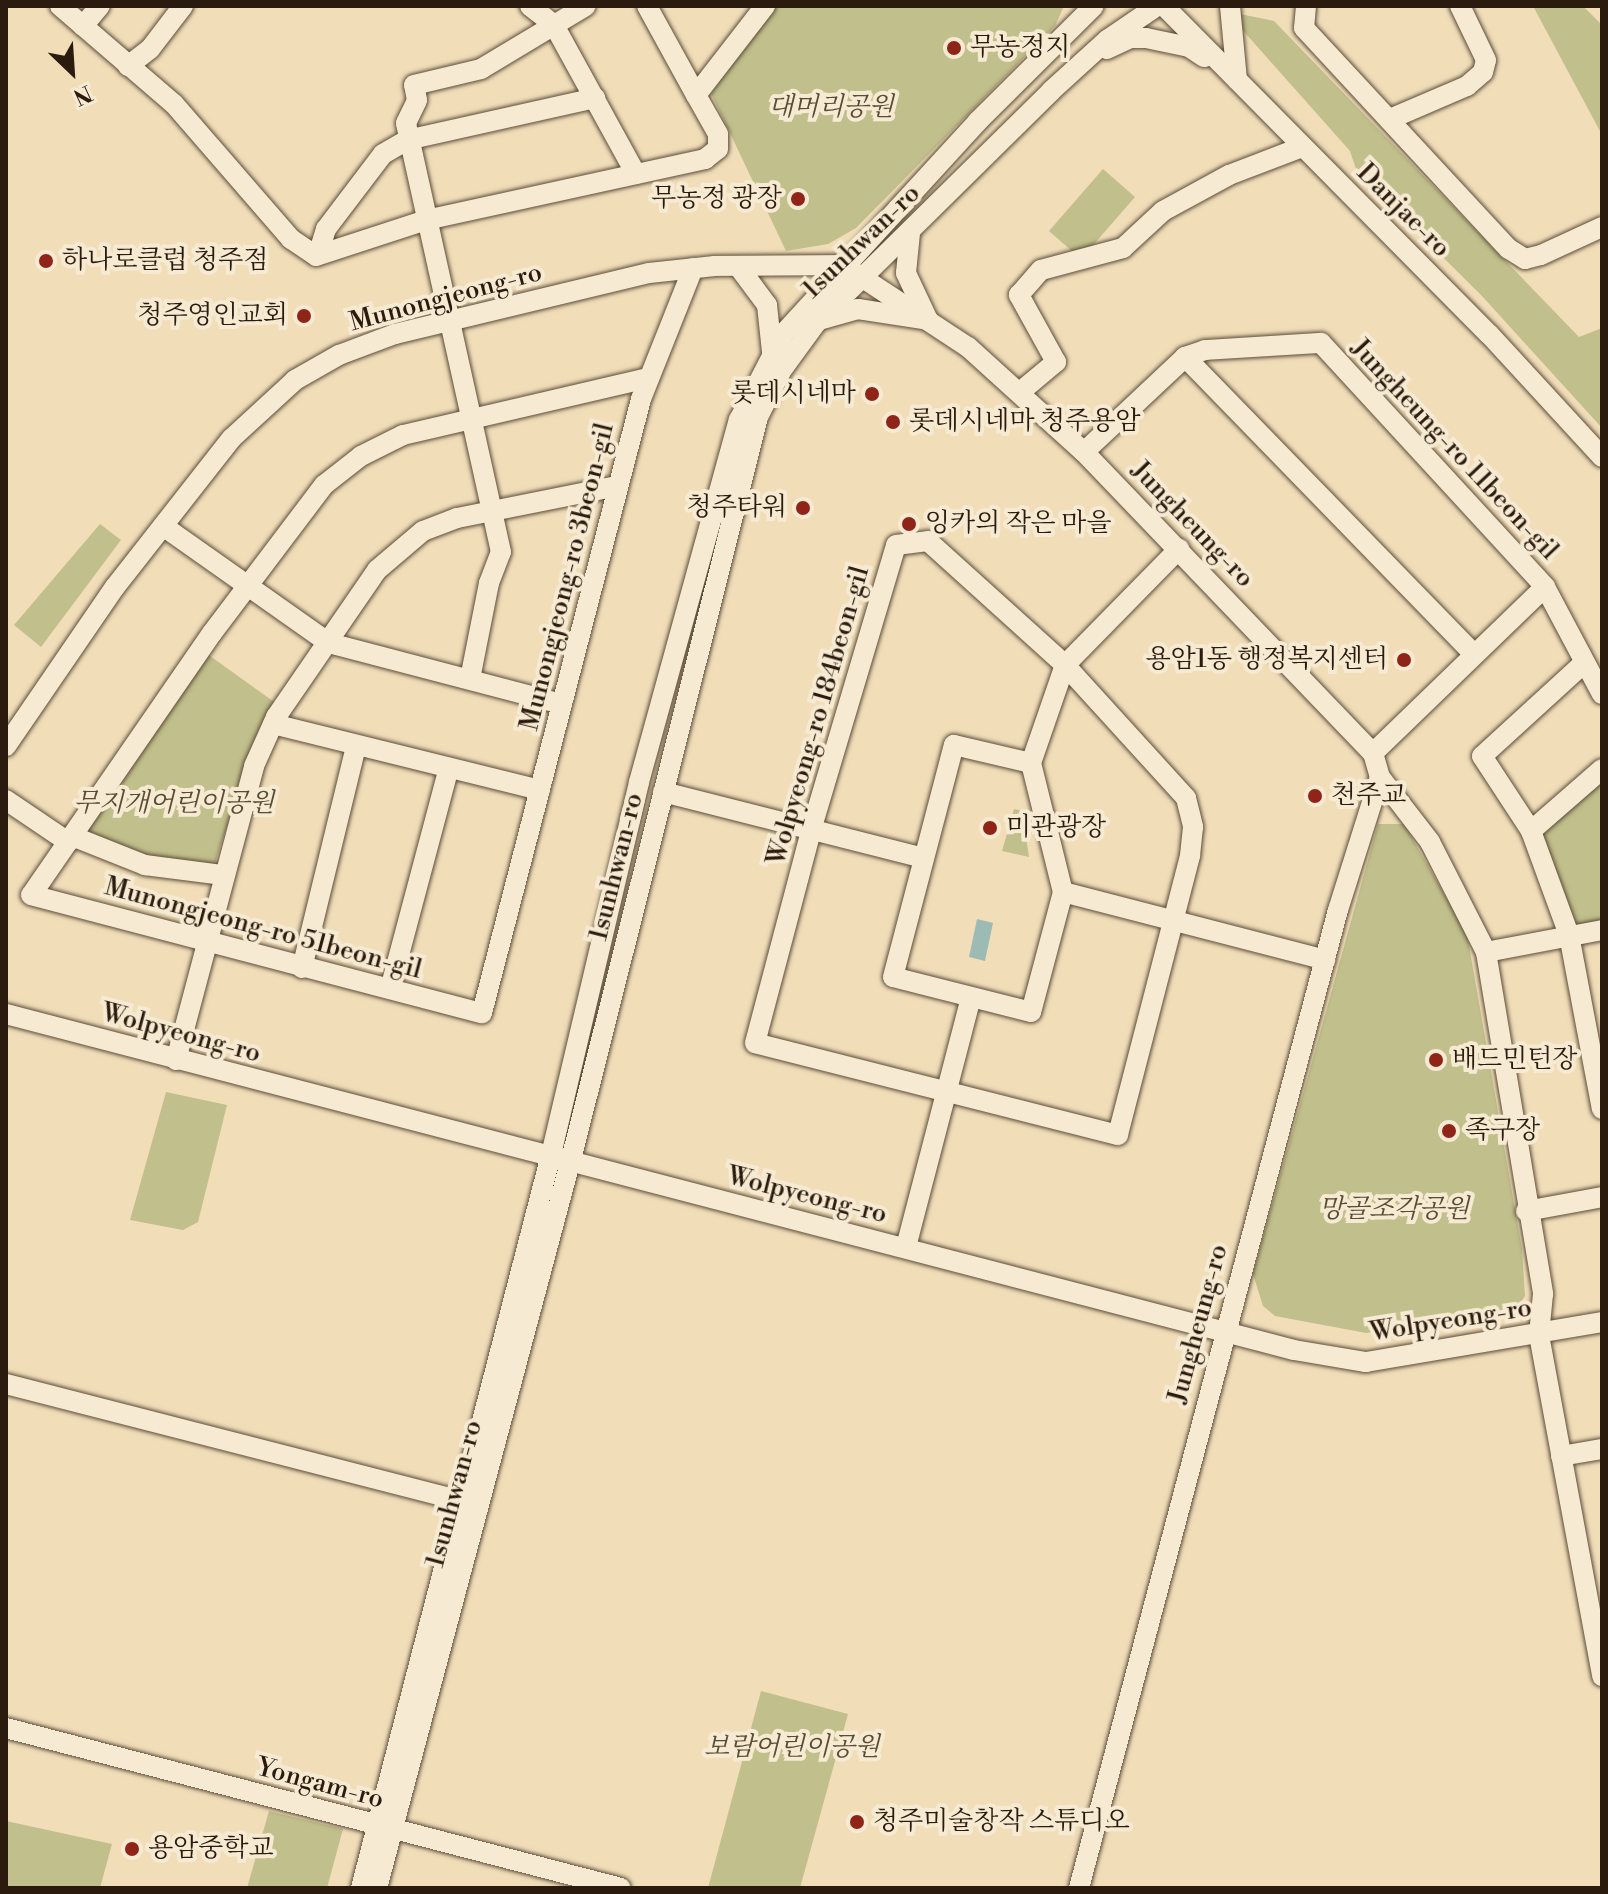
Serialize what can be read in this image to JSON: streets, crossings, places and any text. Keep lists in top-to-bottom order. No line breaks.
{"streets":{"street":["Danjae-ro","1sunhwan-ro","Munongjeong-ro","Jungheung-ro 11beon-gil","Jungheung-ro","Munongjeong-ro 3beon-gil","Wolpyeong-ro 184beon-gil","Munongjeong-ro 51beon-gil","Wolpyeong-ro","Yongam-ro"]},"crossings":[["1sunhwan-ro","Munongjeong-ro"],["1sunhwan-ro","Jungheung-ro"],["1sunhwan-ro","Wolpyeong-ro"],["1sunhwan-ro","Yongam-ro"],["Munongjeong-ro","Jungheung-ro"],["Munongjeong-ro","Munongjeong-ro 3beon-gil"],["Jungheung-ro","Wolpyeong-ro"],["Munongjeong-ro 3beon-gil","Munongjeong-ro 51beon-gil"]],"parks":["대머리공원","무지개어린이공원","망골조각공원","보람어린이공원"],"places":["무농정지","무농정 광장","하나로클럽 청주점","청주영인교회","롯데시네마","롯데시네마 청주용암","청주타워","잉카의 작은 마을","용암1동 행정복지센터","천주교","미관광장","배드민턴장","족구장","청주미술창작 스튜디오","용암중학교"],"north":"bottom right"}
